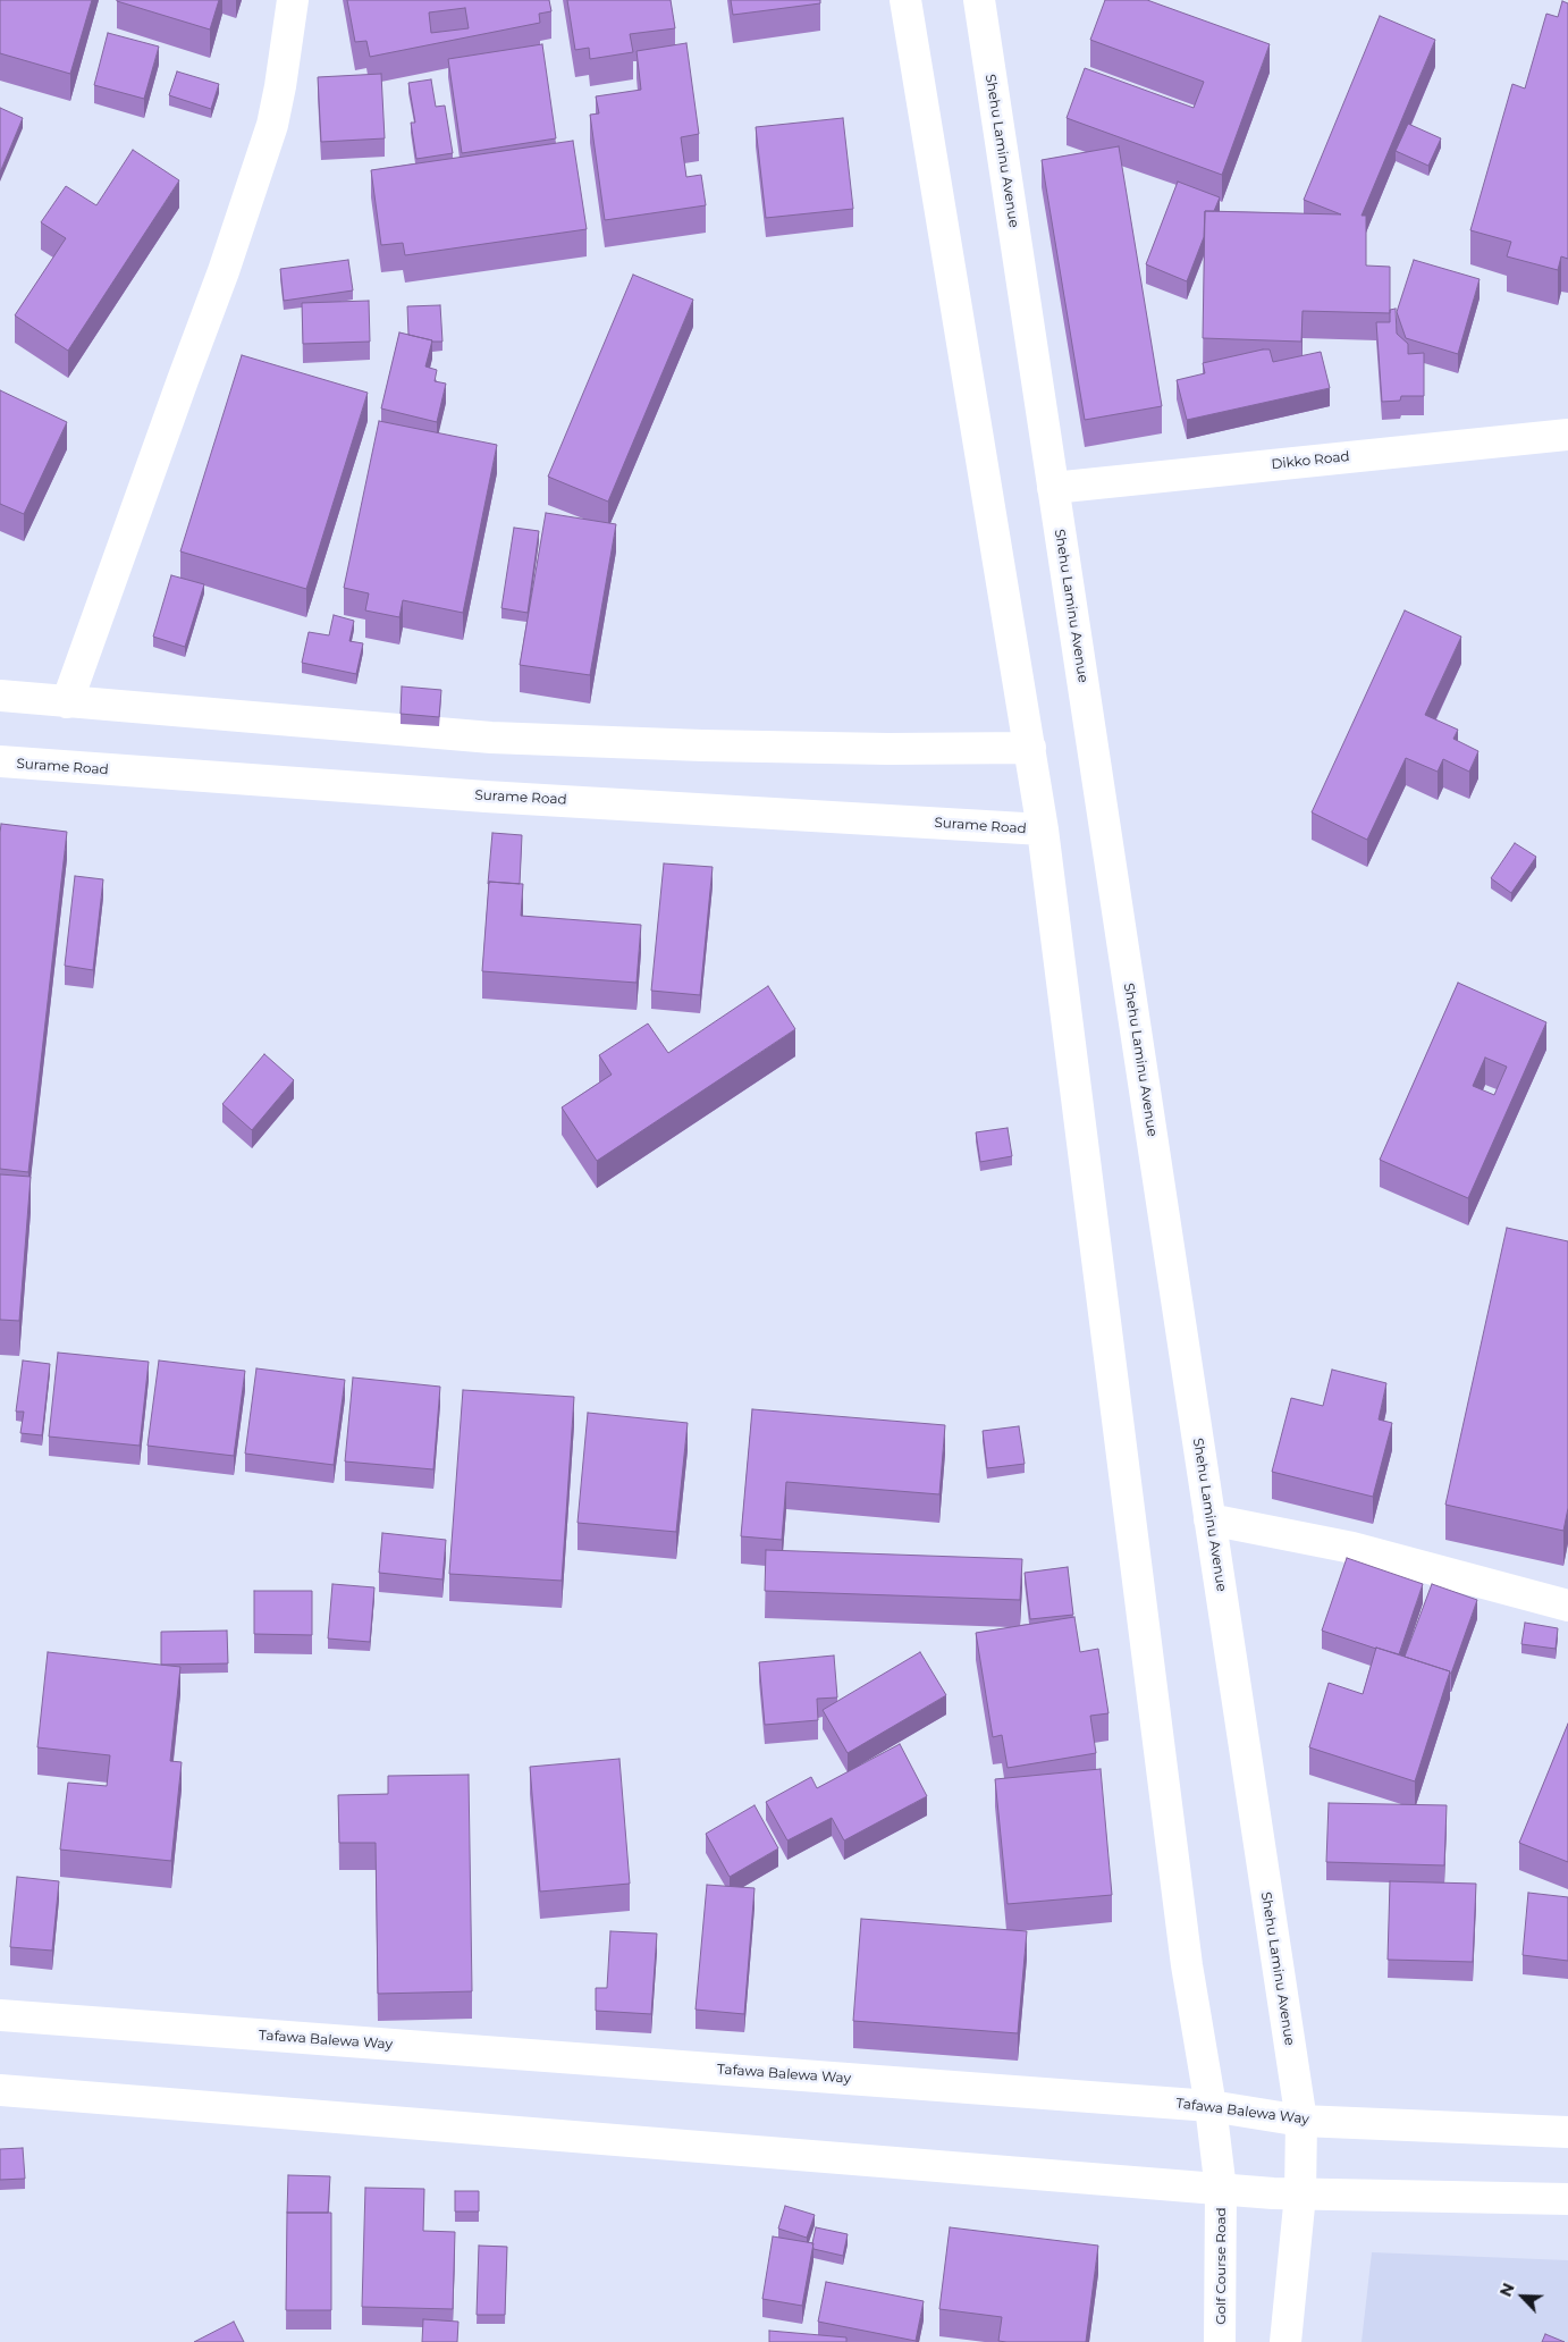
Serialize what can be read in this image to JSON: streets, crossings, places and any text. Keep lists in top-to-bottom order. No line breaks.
{"streets":{"street":["Shehu Laminu Avenue","Dikko Road","Surame Road","Tafawa Balewa Way","Golf Course Road"]},"crossings":[["Shehu Laminu Avenue","Dikko Road"],["Shehu Laminu Avenue","Tafawa Balewa Way"],["Tafawa Balewa Way","Golf Course Road"]],"north":"top left"}
